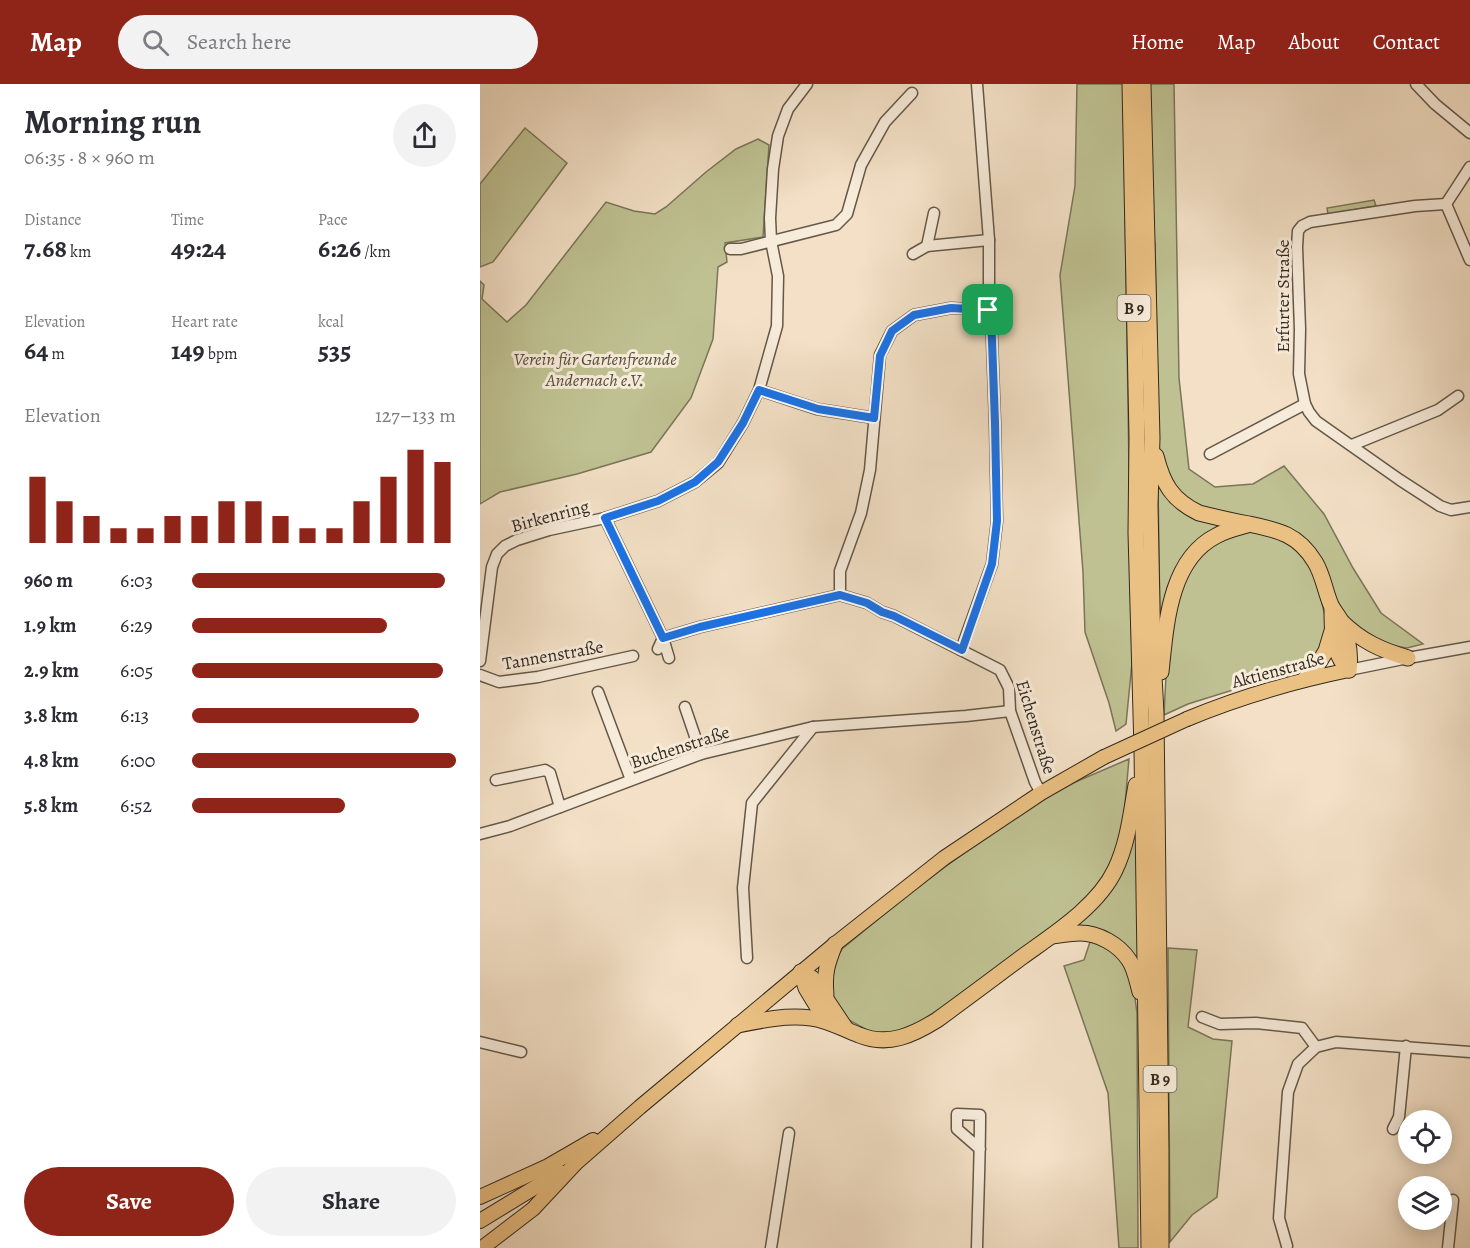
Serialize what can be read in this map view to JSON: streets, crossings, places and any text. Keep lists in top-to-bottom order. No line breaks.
{"streets":{"highway":["B 9"],"main road":["Aktienstraße"],"street":["Erfurter Straße","Birkenring","Tannenstraße","Eichenstraße","Buchenstraße"]},"crossings":[["Aktienstraße","Eichenstraße"],["Eichenstraße","Buchenstraße"]],"parks":["Verein für Gartenfreunde Andernach e.V."],"page":{"header":"Map","search":"Search here","nav":["Home","Map","About","Contact"],"heading":["Morning run","06:35 · 8 × 960 m"],"stats":[["Distance","7.68 km"],["Time","49:24"],["Pace","6:26 /km"],["Elevation","64 m"],["Heart rate","149 bpm"],["kcal","535"]],"chart":["Elevation","127–133 m"],"list":[{"name":"960 m","note":"6:03"},{"name":"1.9 km","note":"6:29"},{"name":"2.9 km","note":"6:05"},{"name":"3.8 km","note":"6:13"},{"name":"4.8 km","note":"6:00"},{"name":"5.8 km","note":"6:52"}],"buttons":["Save","Share"]}}
